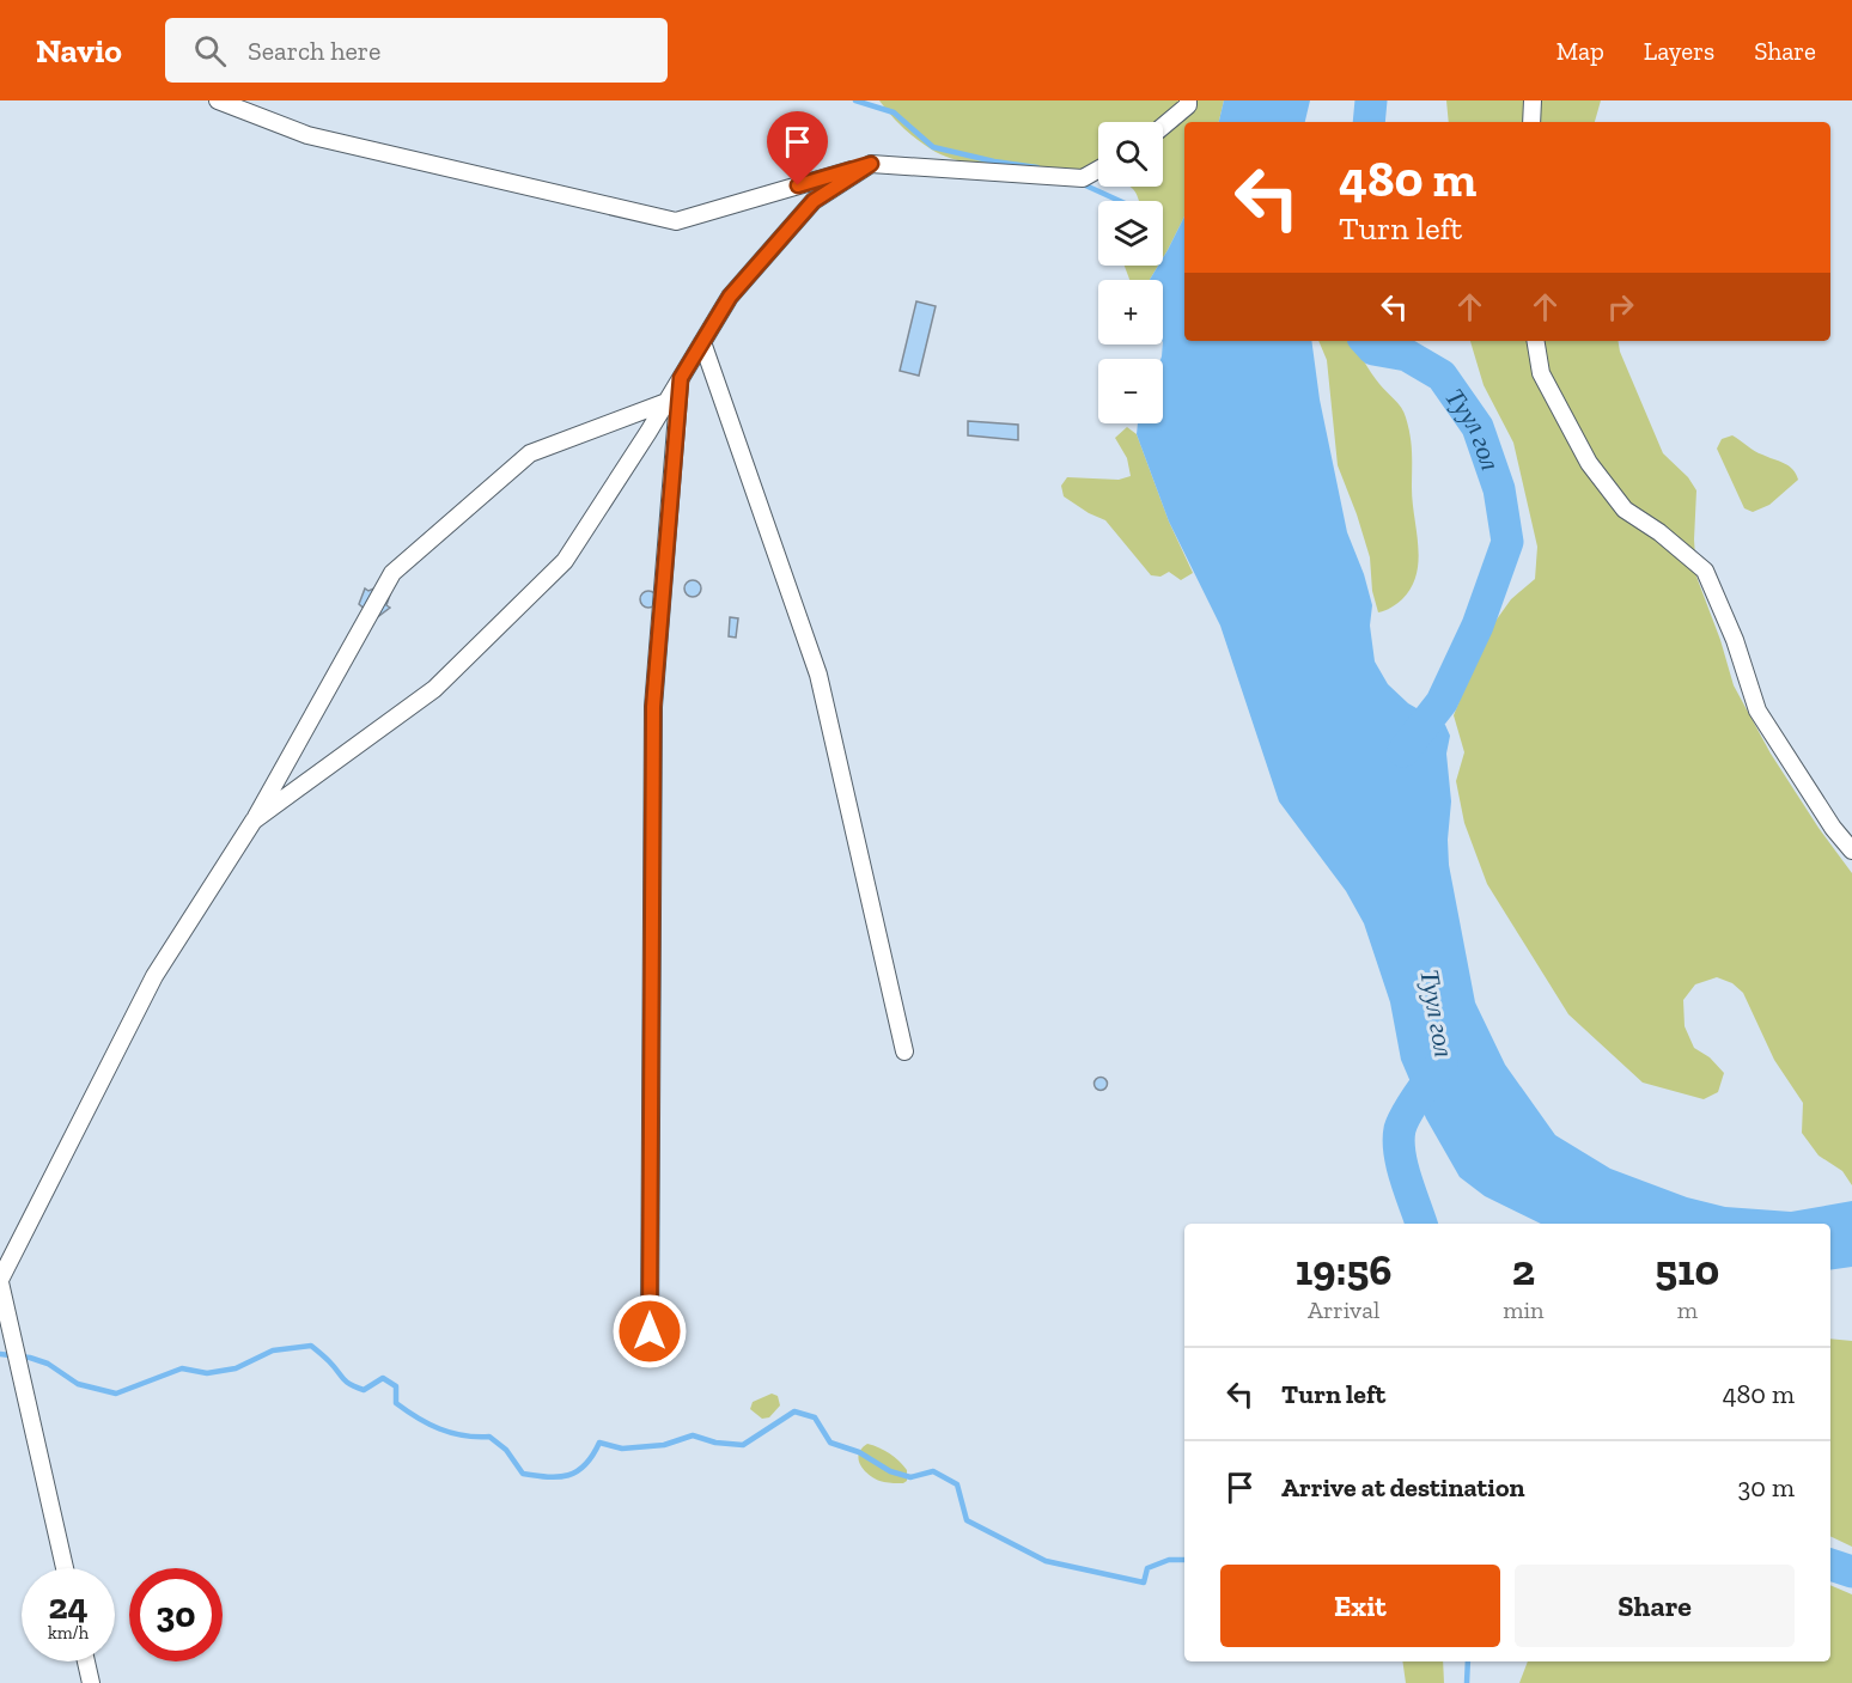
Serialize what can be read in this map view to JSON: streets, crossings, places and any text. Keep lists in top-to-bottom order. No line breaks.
{"water":["Туул гол"],"page":{"header":"Navio","search":"Search here","nav":["Map","Layers","Share"],"map_buttons":["+","−"],"turn":["480 m","Turn left"],"eta":["19:56","Arrival","2","min","510","m"],"list":[{"name":"Turn left","value":"480 m"},{"name":"Arrive at destination","value":"30 m"}],"buttons":["Exit","Share"],"speed":"24 km/h","limit":"30"}}
